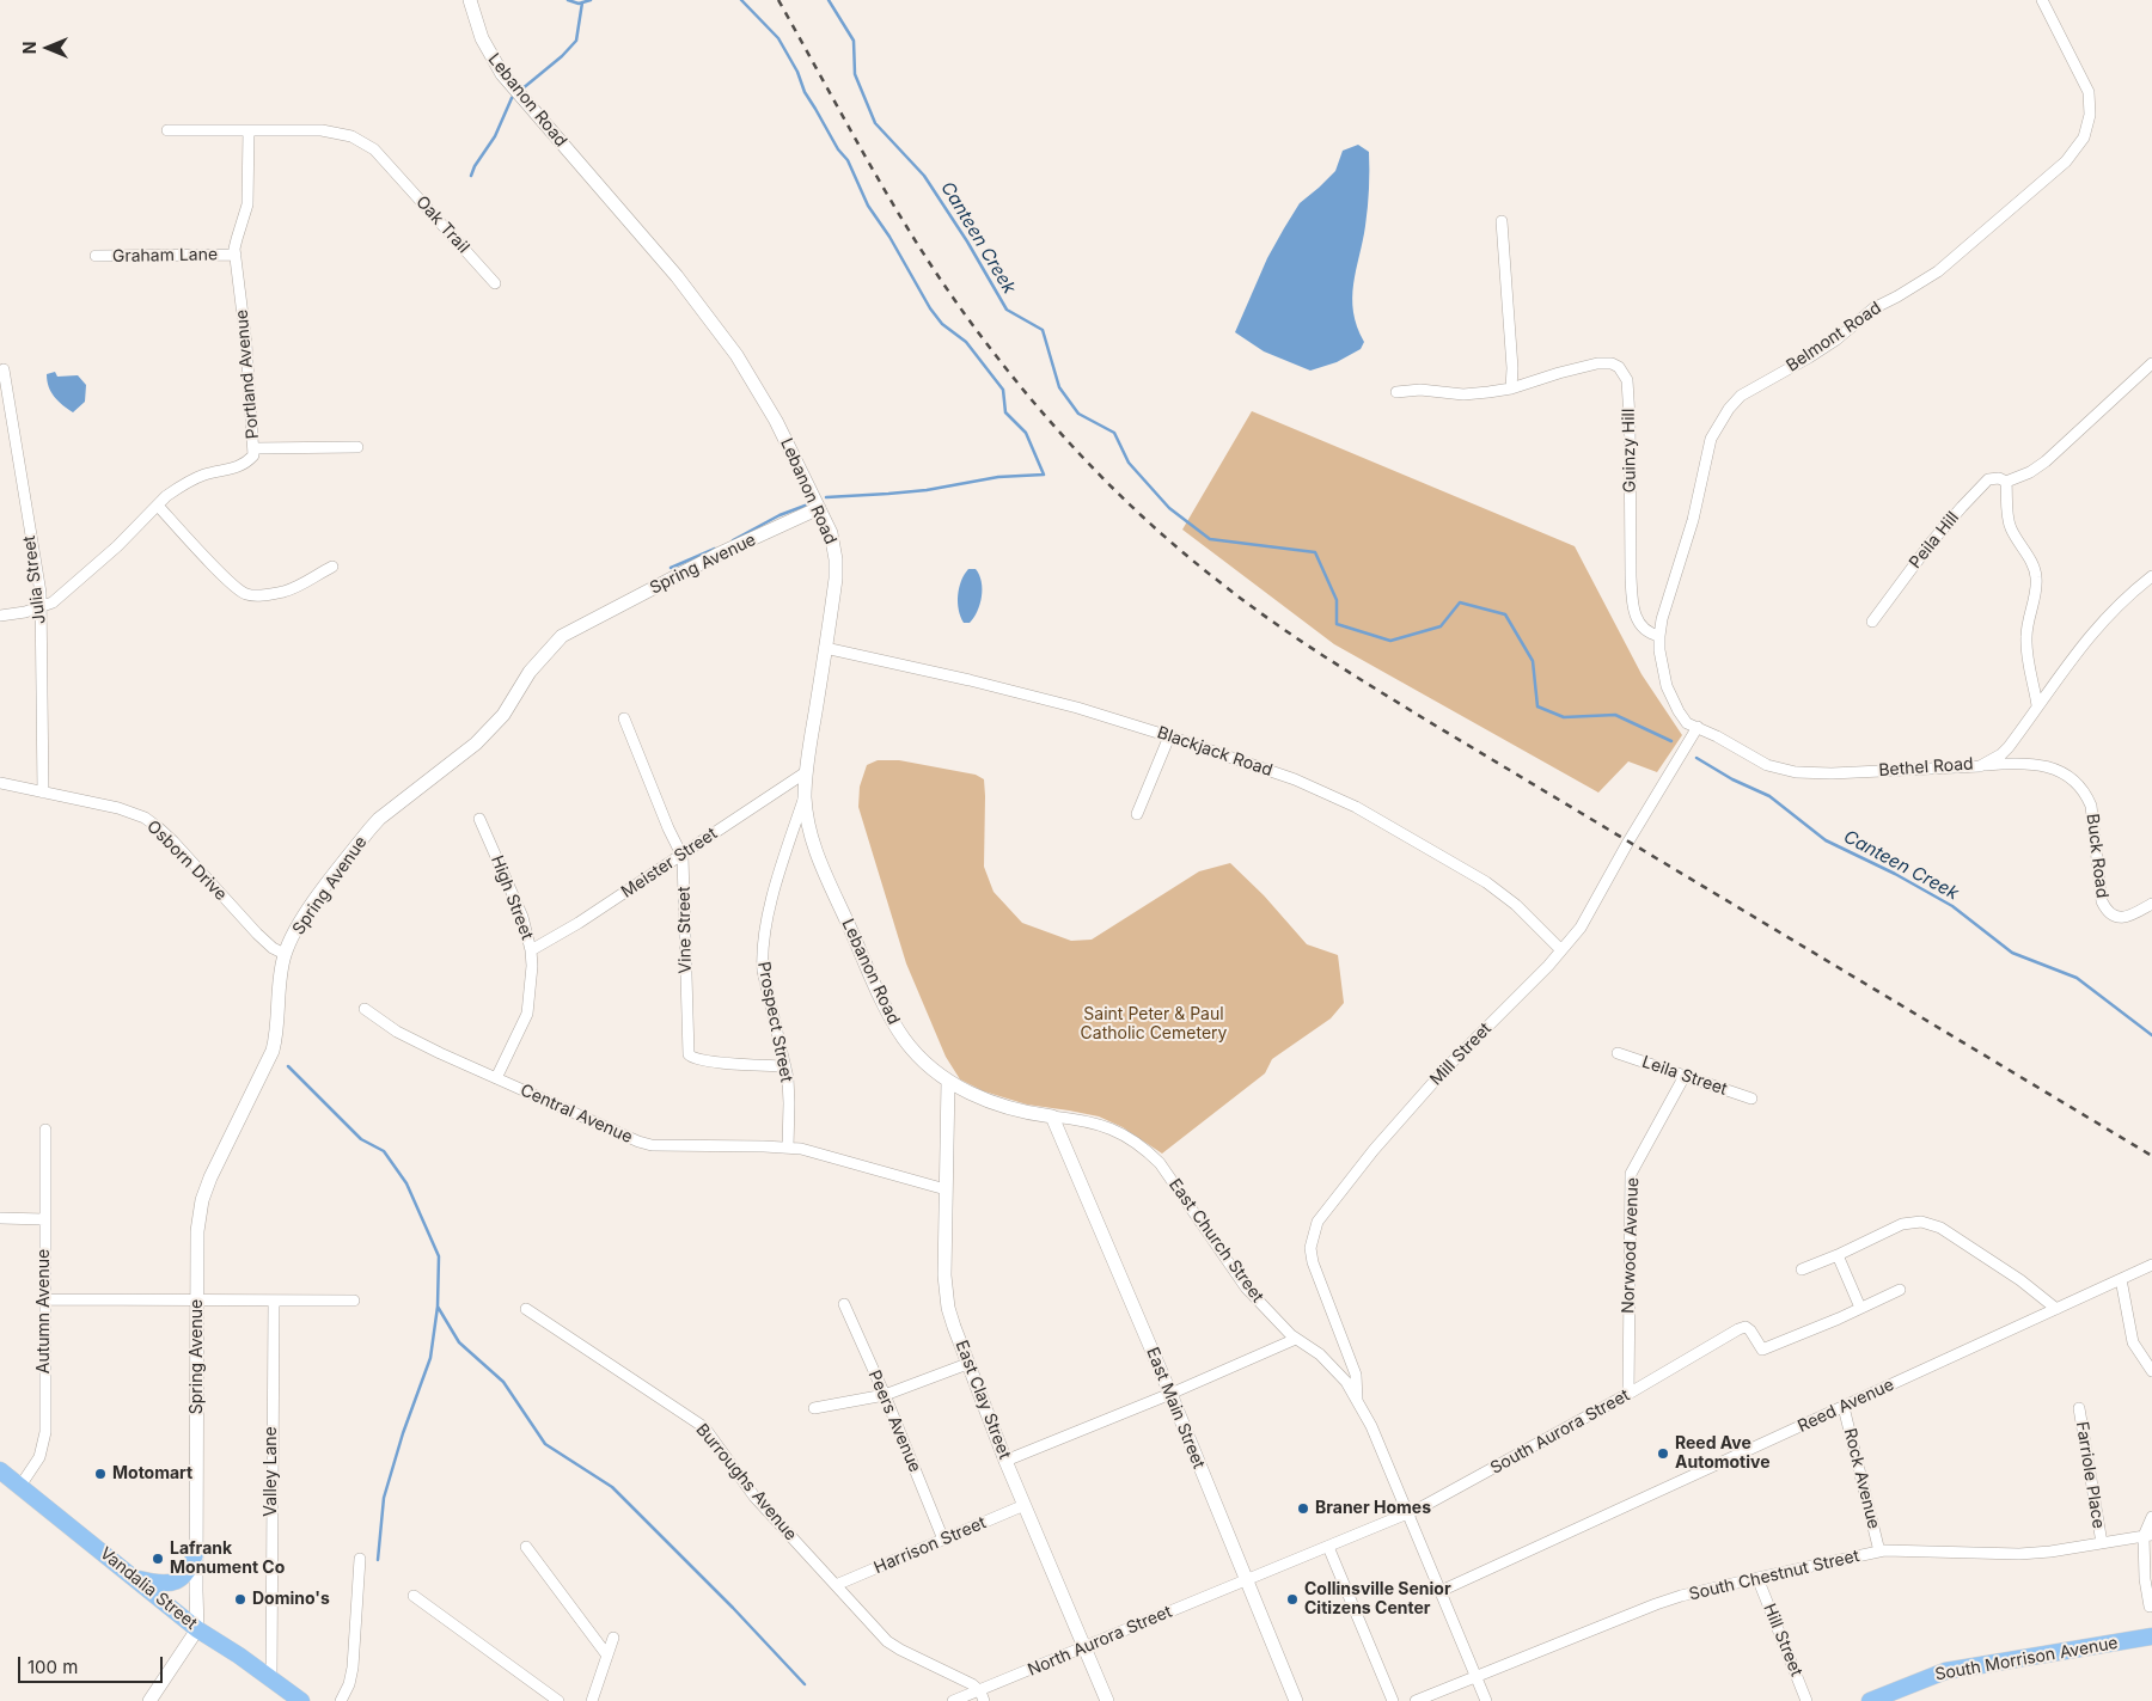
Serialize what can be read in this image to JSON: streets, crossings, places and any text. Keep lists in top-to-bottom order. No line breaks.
{"streets":{"main road":["Vandalia Street","South Morrison Avenue"],"street":["Lebanon Road","Oak Trail","Graham Lane","Belmont Road","Portland Avenue","Guinzy Hill","Peila Hill","Spring Avenue","Julia Street","Blackjack Road","Bethel Road","Buck Road","Osborn Drive","Meister Street","High Street","Vine Street","Prospect Street","Mill Street","Leila Street","Central Avenue","East Church Street","Norwood Avenue","Autumn Avenue","East Clay Street","Reed Avenue","East Main Street","Peers Avenue","South Aurora Street","Valley Lane","Farriole Place","Rock Avenue","Burroughs Avenue","Harrison Street","South Chestnut Street","Hill Street","North Aurora Street"]},"crossings":[["Lebanon Road","Spring Avenue"],["Lebanon Road","Blackjack Road"],["Lebanon Road","Meister Street"],["Lebanon Road","Prospect Street"],["Lebanon Road","East Church Street"],["Lebanon Road","East Clay Street"],["Oak Trail","Portland Avenue"],["Graham Lane","Portland Avenue"],["Belmont Road","Guinzy Hill"],["Belmont Road","Bethel Road"],["Belmont Road","Mill Street"],["Portland Avenue","Julia Street"],["Spring Avenue","Osborn Drive"],["Spring Avenue","Vandalia Street"],["Julia Street","Osborn Drive"],["Blackjack Road","Mill Street"],["Bethel Road","Buck Road"],["Bethel Road","Mill Street"],["Meister Street","High Street"],["Meister Street","Vine Street"],["High Street","Central Avenue"],["Vine Street","Prospect Street"],["Prospect Street","Central Avenue"],["Mill Street","East Church Street"],["Leila Street","Norwood Avenue"],["Central Avenue","East Clay Street"],["East Church Street","East Clay Street"],["East Church Street","Reed Avenue"],["East Church Street","East Main Street"],["East Church Street","South Aurora Street"],["East Church Street","South Chestnut Street"],["Norwood Avenue","South Aurora Street"],["Autumn Avenue","Vandalia Street"],["East Clay Street","Harrison Street"],["East Clay Street","North Aurora Street"],["Reed Avenue","Rock Avenue"],["East Main Street","South Aurora Street"],["East Main Street","North Aurora Street"],["Peers Avenue","Harrison Street"],["South Aurora Street","North Aurora Street"],["Valley Lane","Vandalia Street"],["Farriole Place","South Chestnut Street"],["Rock Avenue","South Chestnut Street"],["Burroughs Avenue","Harrison Street"],["Burroughs Avenue","North Aurora Street"],["South Chestnut Street","Hill Street"]],"water":["Canteen Creek"],"parks":["Saint Peter & Paul Catholic Cemetery"],"places":["Reed Ave Automotive","Motomart","Braner Homes","Lafrank Monument Co","Domino's","Collinsville Senior Citizens Center"],"scale_bar":"100 m","north":"left"}
